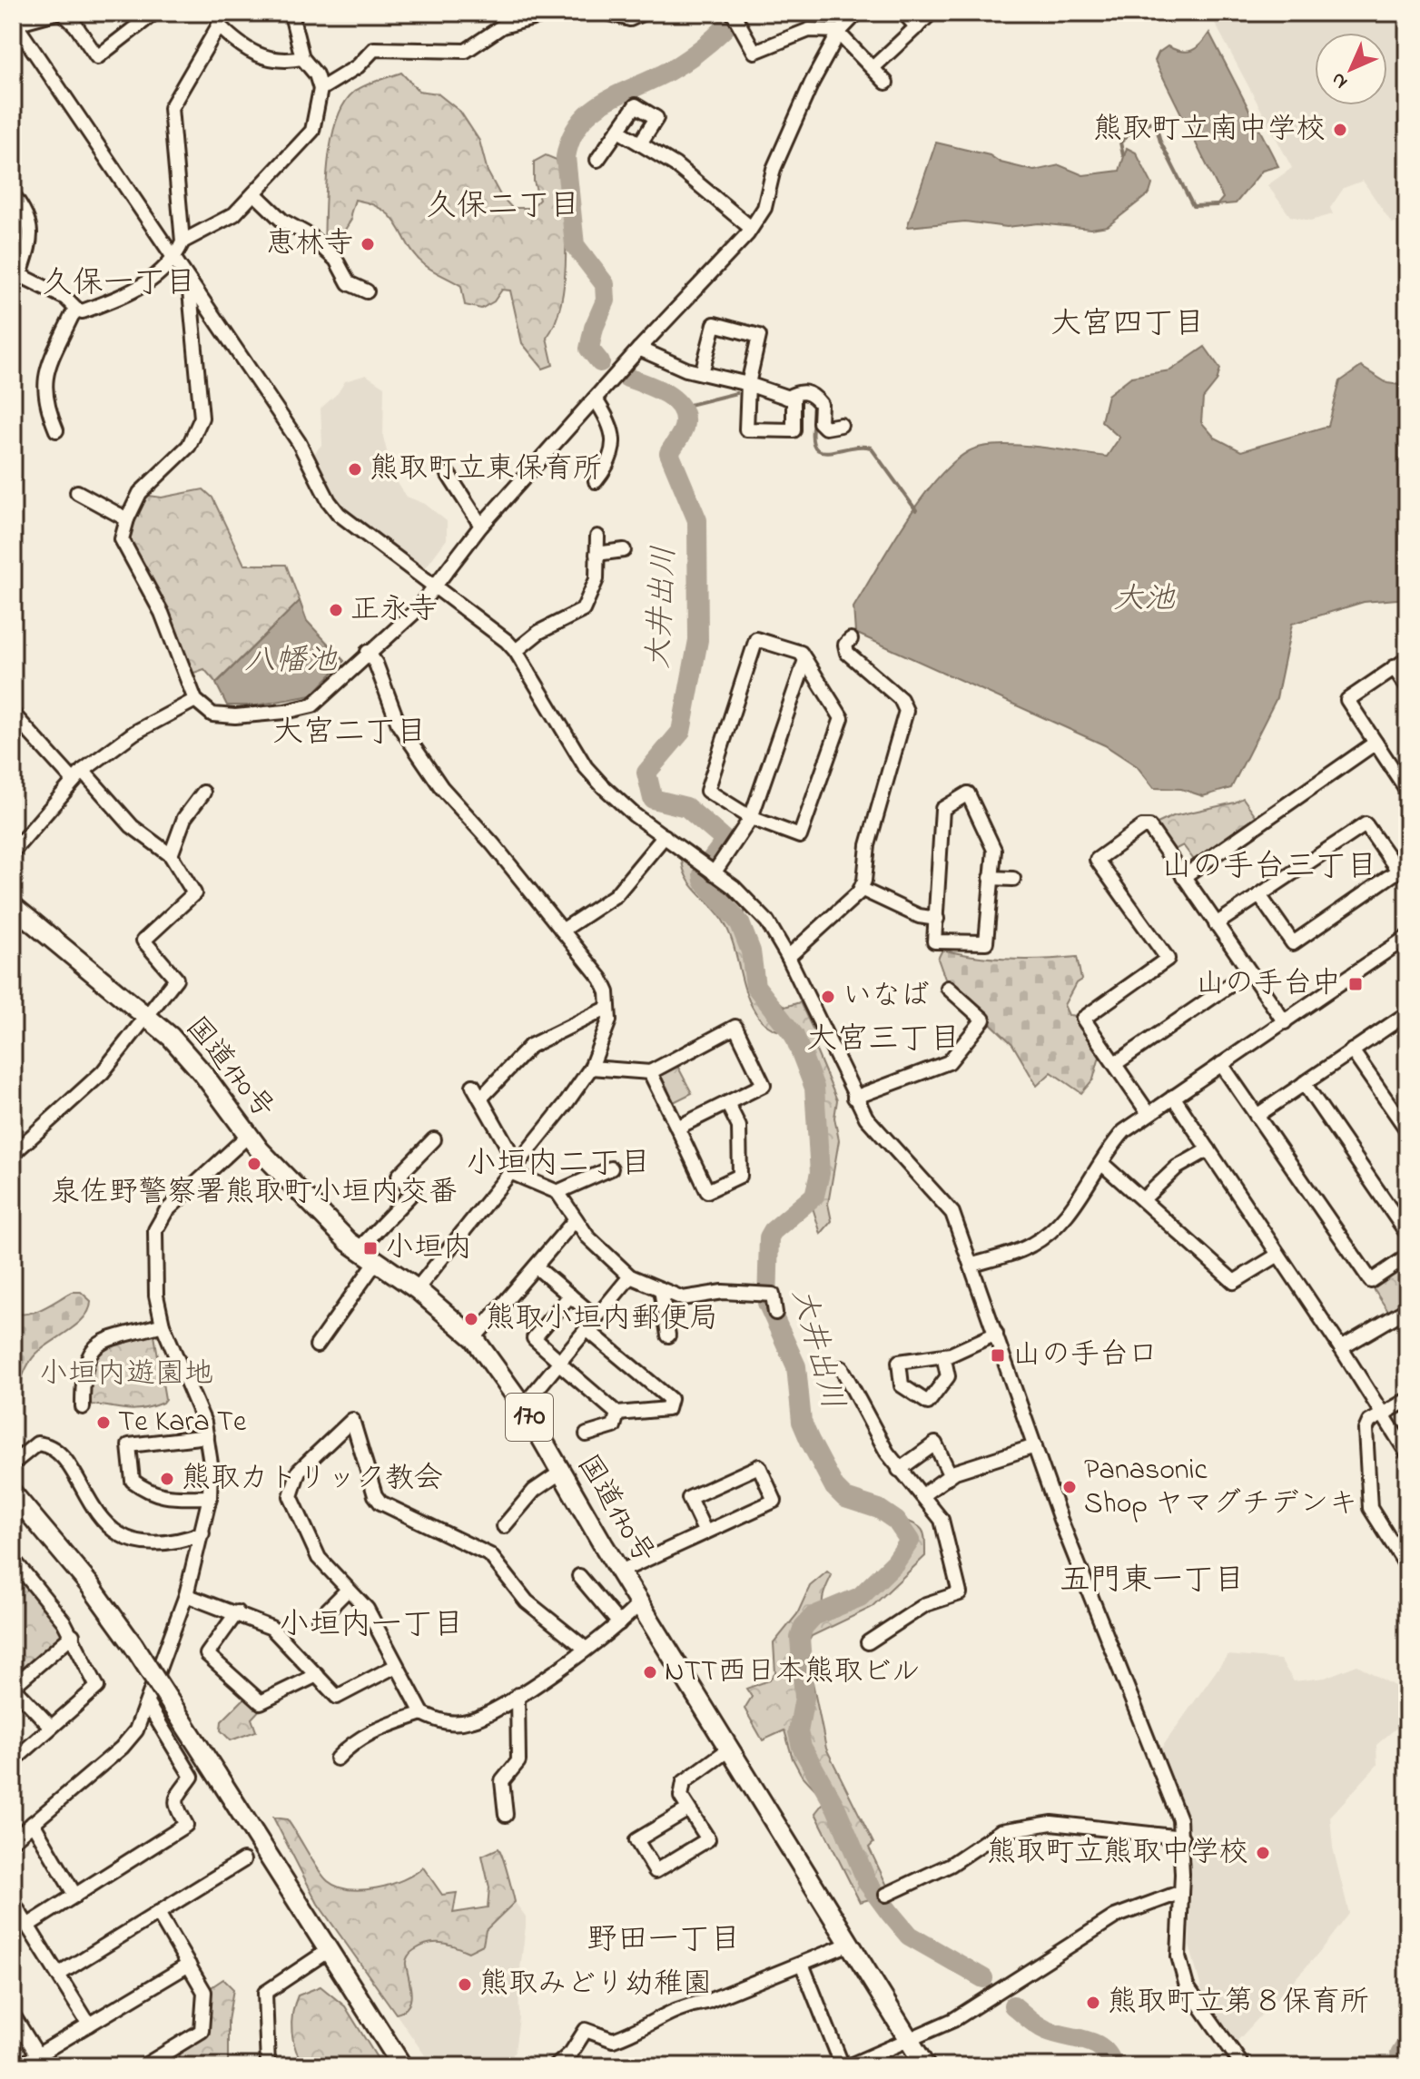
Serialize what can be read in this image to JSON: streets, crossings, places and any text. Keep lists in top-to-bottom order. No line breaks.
{"streets":{"highway":["国道170号","170"]},"districts":["久保二丁目","久保一丁目","大宮四丁目","大宮二丁目","山の手台三丁目","大宮三丁目","小垣内二丁目","五門東一丁目","小垣内一丁目","野田一丁目"],"water":["大池","大井出川","八幡池"],"parks":["小垣内遊園地"],"places":{"other":["熊取町立南中学校","恵林寺","熊取町立東保育所","正永寺","いなば","泉佐野警察署熊取町小垣内交番","熊取小垣内郵便局","Te Kara Te","熊取カトリック教会","Panasonic Shop ヤマグチデンキ","NTT西日本熊取ビル","熊取町立熊取中学校","熊取みどり幼稚園","熊取町立第８保育所"],"transit":["山の手台中","小垣内","山の手台口"]},"north":"bottom left"}
